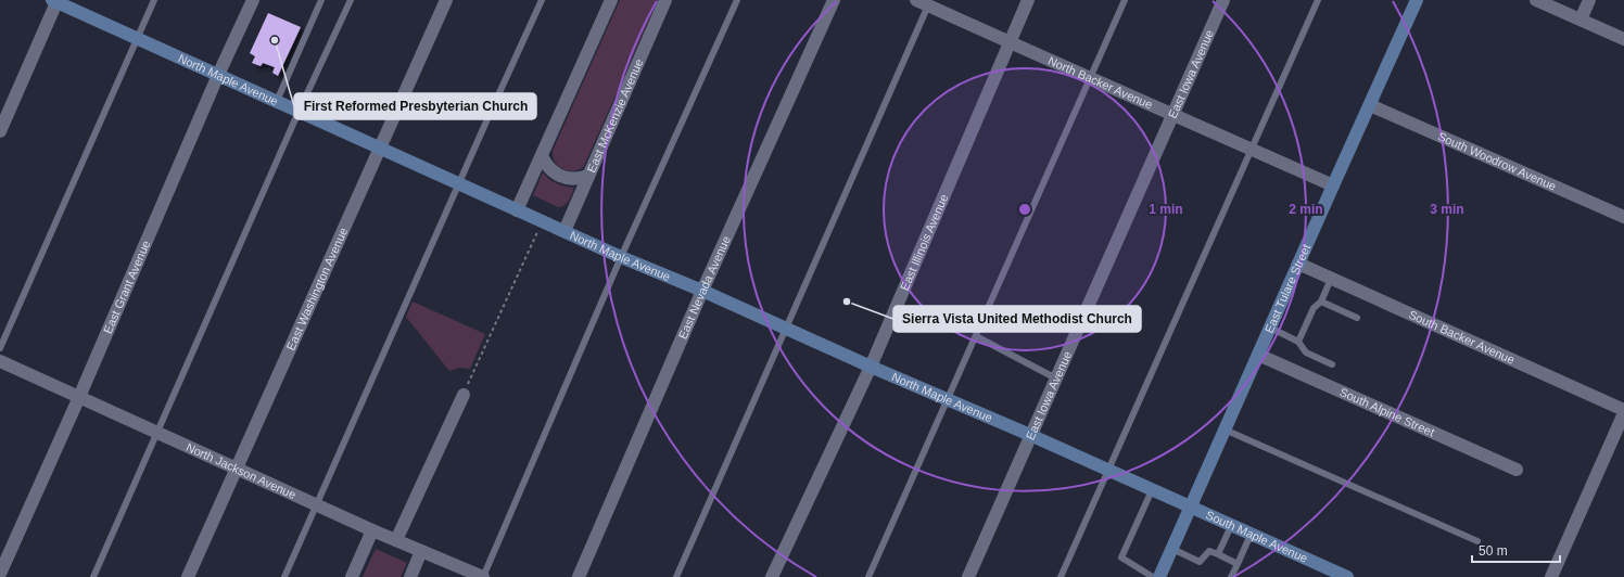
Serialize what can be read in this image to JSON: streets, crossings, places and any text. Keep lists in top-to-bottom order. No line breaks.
{"streets":{"main road":["North Maple Avenue","East Tulare Street","South Maple Avenue"],"street":["East Iowa Avenue","North Backer Avenue","East McKenzie Avenue","South Woodrow Avenue","East Illinois Avenue","East Grant Avenue","East Nevada Avenue","East Washington Avenue","South Backer Avenue","South Alpine Street","North Jackson Avenue"]},"crossings":[["East Iowa Avenue","North Maple Avenue"],["East Iowa Avenue","North Backer Avenue"],["North Maple Avenue","East McKenzie Avenue"],["North Maple Avenue","East Illinois Avenue"],["North Maple Avenue","East Grant Avenue"],["North Maple Avenue","East Nevada Avenue"],["North Maple Avenue","East Washington Avenue"],["North Maple Avenue","East Tulare Street"],["North Maple Avenue","South Maple Avenue"],["North Backer Avenue","East Illinois Avenue"],["North Backer Avenue","East Tulare Street"],["South Woodrow Avenue","East Tulare Street"],["East Grant Avenue","North Jackson Avenue"],["East Washington Avenue","North Jackson Avenue"],["East Tulare Street","South Backer Avenue"],["East Tulare Street","South Alpine Street"],["East Tulare Street","South Maple Avenue"]],"places":["First Reformed Presbyterian Church","Sierra Vista United Methodist Church"],"scale_bar":"50 m","rings":["1 min","2 min","3 min"]}
